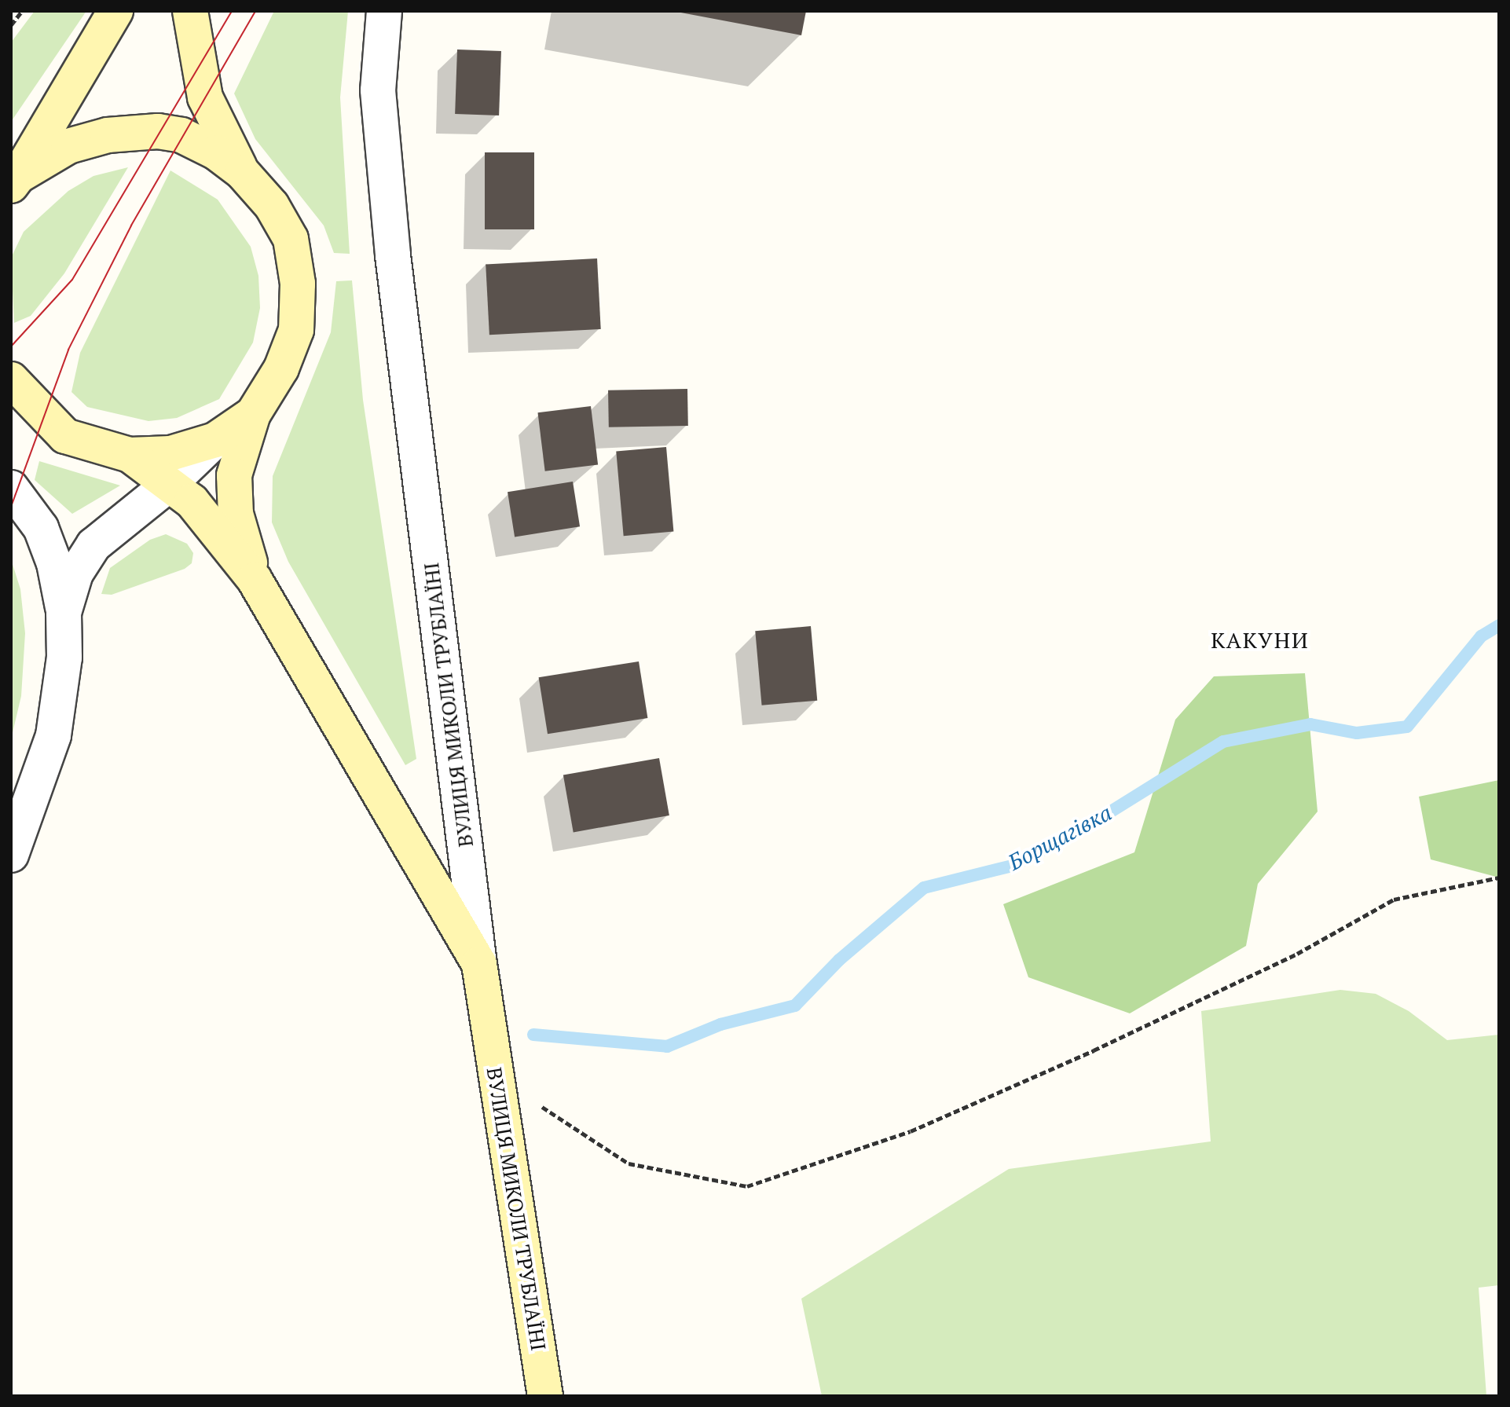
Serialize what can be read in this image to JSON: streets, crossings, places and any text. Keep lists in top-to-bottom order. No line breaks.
{"streets":{"main road":["ВУЛИЦЯ МИКОЛИ ТРУБЛАЇНІ"]},"districts":["КАКУНИ"],"water":["Борщагівка"]}
